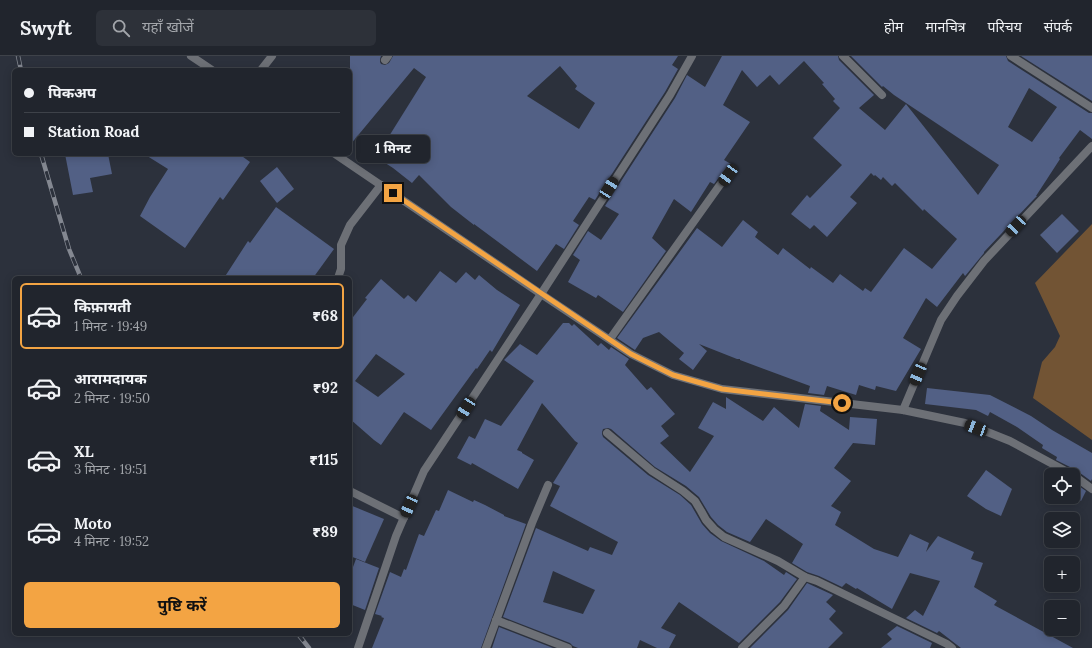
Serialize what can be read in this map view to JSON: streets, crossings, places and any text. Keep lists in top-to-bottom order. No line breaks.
{"page":{"header":"Swyft","search":"यहाँ खोजें","nav":["होम","मानचित्र","परिचय","संपर्क"],"banner":["पिकअप","Station Road"],"bubble":"1 मिनट","list":[{"name":"किफ़ायती","note":"1 मिनट · 19:49","value":"₹68"},{"name":"आरामदायक","note":"2 मिनट · 19:50","value":"₹92"},{"name":"XL","note":"3 मिनट · 19:51","value":"₹115"},{"name":"Moto","note":"4 मिनट · 19:52","value":"₹89"}],"map_buttons":["+","−"],"buttons":"पुष्टि करें"}}
